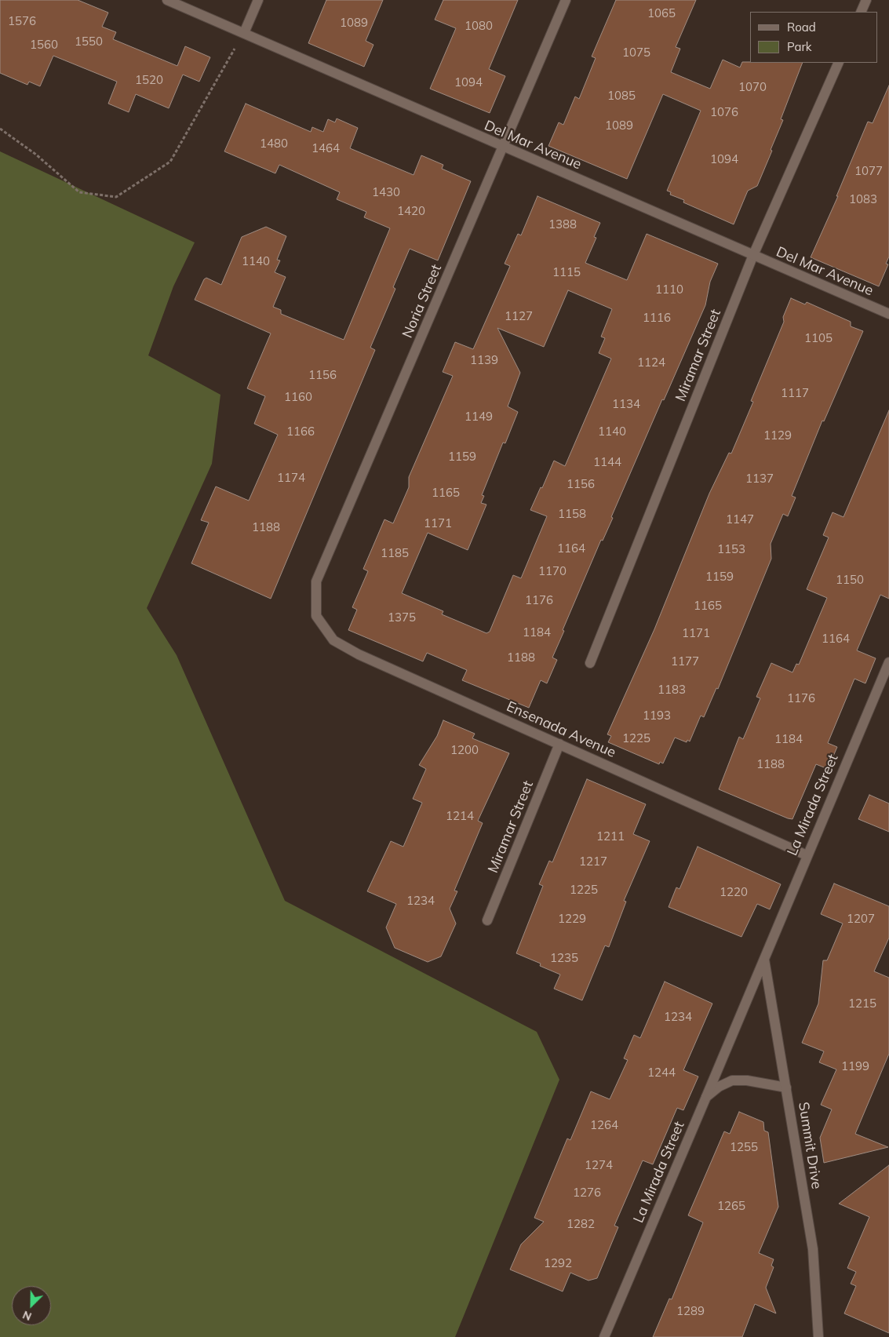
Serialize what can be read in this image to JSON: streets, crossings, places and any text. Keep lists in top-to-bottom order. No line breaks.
{"streets":{"street":["Del Mar Avenue","Noria Street","Miramar Street","Ensenada Avenue","La Mirada Street","Summit Drive"]},"crossings":[["Del Mar Avenue","Noria Street"],["Del Mar Avenue","Miramar Street"],["Noria Street","Ensenada Avenue"],["Miramar Street","Ensenada Avenue"],["Ensenada Avenue","La Mirada Street"],["La Mirada Street","Summit Drive"]],"house_numbers":["1065","1576","1089","1080","1550","1560","1075","1520","1094","1070","1085","1076","1089","1480","1464","1094","1077","1430","1083","1420","1388","1140","1115","1110","1127","1116","1105","1139","1124","1156","1117","1160","1134","1149","1166","1140","1129","1159","1144","1174","1137","1156","1165","1158","1147","1171","1188","1164","1153","1185","1170","1159","1150","1176","1165","1375","1184","1171","1164","1188","1177","1183","1176","1193","1225","1184","1200","1188","1214","1211","1217","1225","1220","1234","1229","1207","1235","1215","1234","1199","1244","1264","1255","1274","1276","1265","1282","1292","1289"],"legend":["Road","Park"],"north":"bottom left"}
